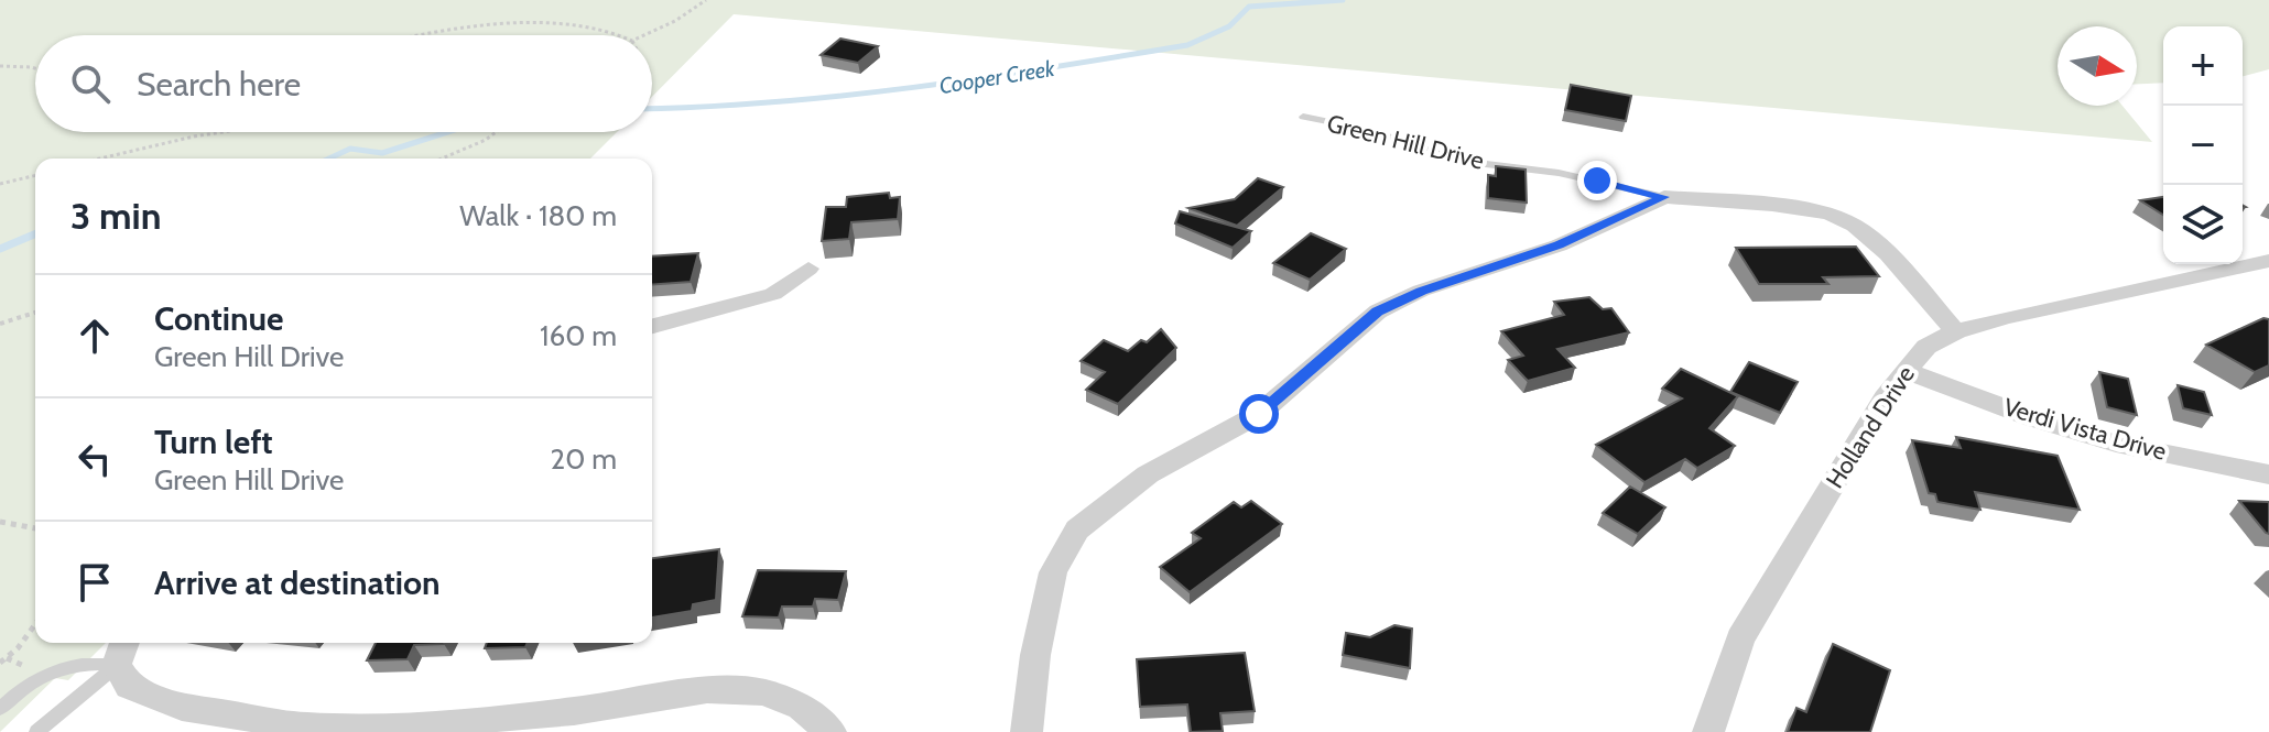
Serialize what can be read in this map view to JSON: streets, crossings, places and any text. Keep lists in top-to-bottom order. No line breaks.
{"streets":{"street":["Green Hill Drive","Holland Drive","Verdi Vista Drive"]},"crossings":[["Green Hill Drive","Holland Drive"],["Holland Drive","Verdi Vista Drive"]],"water":["Cooper Creek"],"north":"right","page":{"map_buttons":["+","−"],"search":"Search here","heading":["3 min","Walk · 180 m"],"list":[["Continue","Green Hill Drive","160 m"],["Turn left","Green Hill Drive","20 m"],"Arrive at destination"]}}
